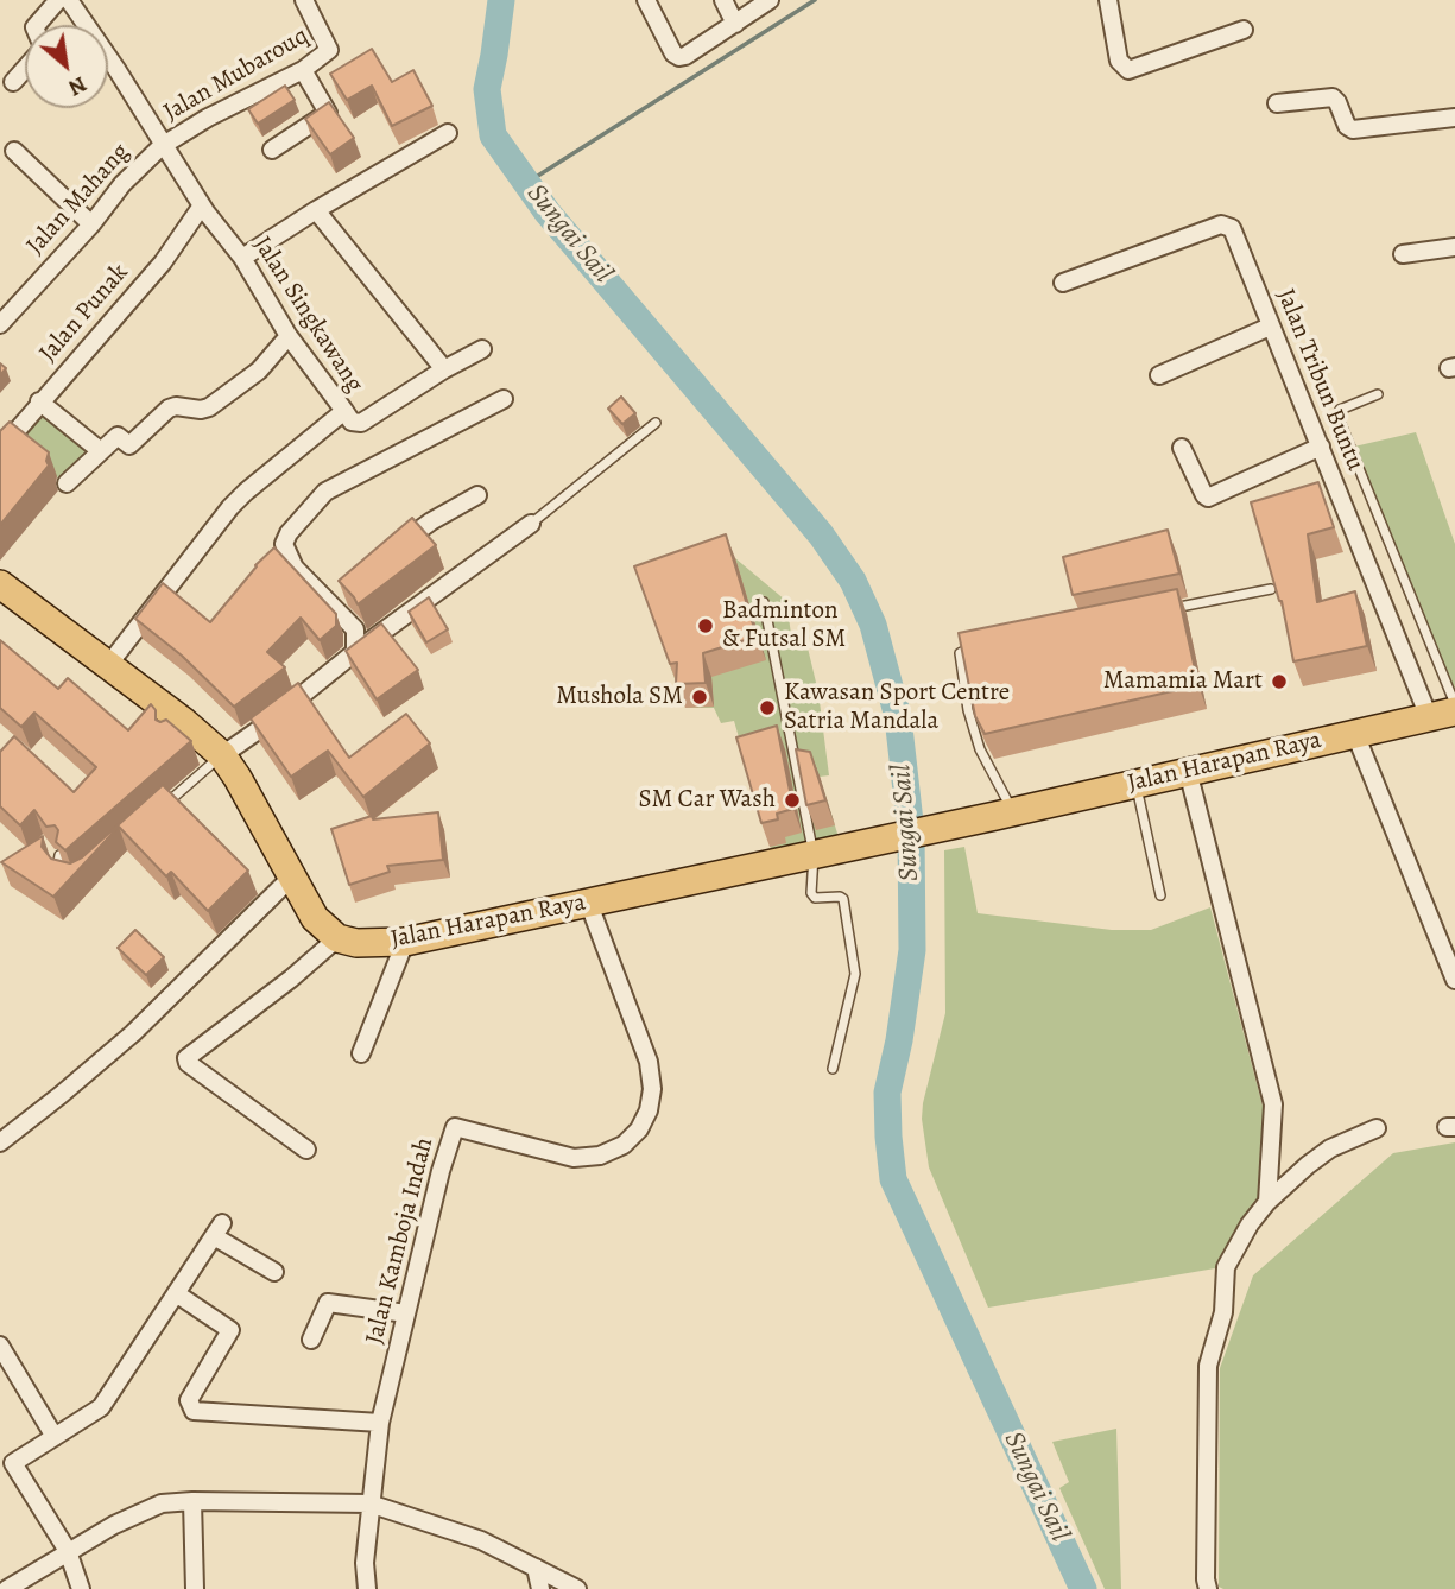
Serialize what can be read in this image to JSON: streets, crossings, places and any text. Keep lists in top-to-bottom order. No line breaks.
{"streets":{"main road":["Jalan Harapan Raya"],"street":["Jalan Mubarouq","Jalan Mahang","Jalan Punak","Jalan Singkawang","Jalan Tribun Buntu","Jalan Kamboja Indah"]},"crossings":[["Jalan Mubarouq","Jalan Mahang"],["Jalan Mubarouq","Jalan Singkawang"],["Jalan Mahang","Jalan Singkawang"],["Jalan Punak","Jalan Singkawang"],["Jalan Tribun Buntu","Jalan Harapan Raya"],["Jalan Harapan Raya","Jalan Kamboja Indah"]],"water":["Sungai Sail"],"places":["Badminton & Futsal SM","Mamamia Mart","Mushola SM","Kawasan Sport Centre Satria Mandala","SM Car Wash"],"north":"bottom right"}
